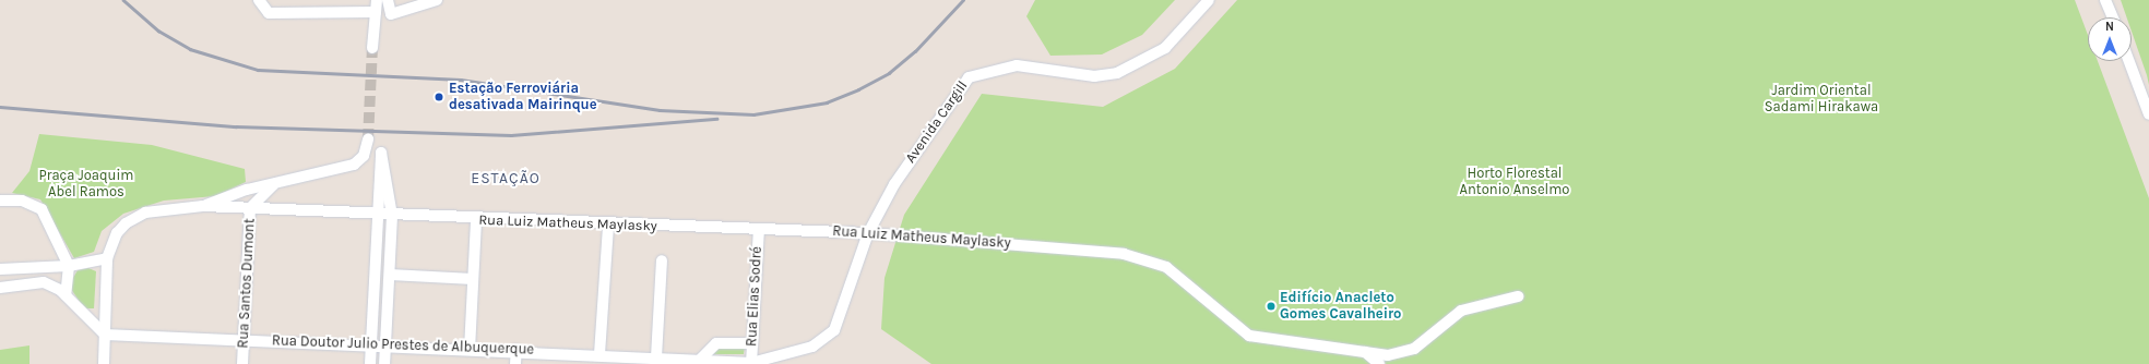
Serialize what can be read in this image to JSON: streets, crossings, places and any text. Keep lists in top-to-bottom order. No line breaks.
{"streets":{"street":["Avenida Cargill","Rua Luiz Matheus Maylasky","Rua Santos Dumont","Rua Elias Sodré","Rua Doutor Julio Prestes de Albuquerque"]},"crossings":[["Avenida Cargill","Rua Luiz Matheus Maylasky"],["Avenida Cargill","Rua Elias Sodré"],["Avenida Cargill","Rua Doutor Julio Prestes de Albuquerque"],["Rua Luiz Matheus Maylasky","Rua Santos Dumont"],["Rua Luiz Matheus Maylasky","Rua Elias Sodré"],["Rua Luiz Matheus Maylasky","Rua Doutor Julio Prestes de Albuquerque"],["Rua Santos Dumont","Rua Doutor Julio Prestes de Albuquerque"],["Rua Elias Sodré","Rua Doutor Julio Prestes de Albuquerque"]],"districts":["ESTAÇÃO"],"parks":["Jardim Oriental Sadami Hirakawa","Horto Florestal Antonio Anselmo","Praça Joaquim Abel Ramos"],"places":["Estação Ferroviária desativada Mairinque","Edifício Anacleto Gomes Cavalheiro"],"north":"top"}
